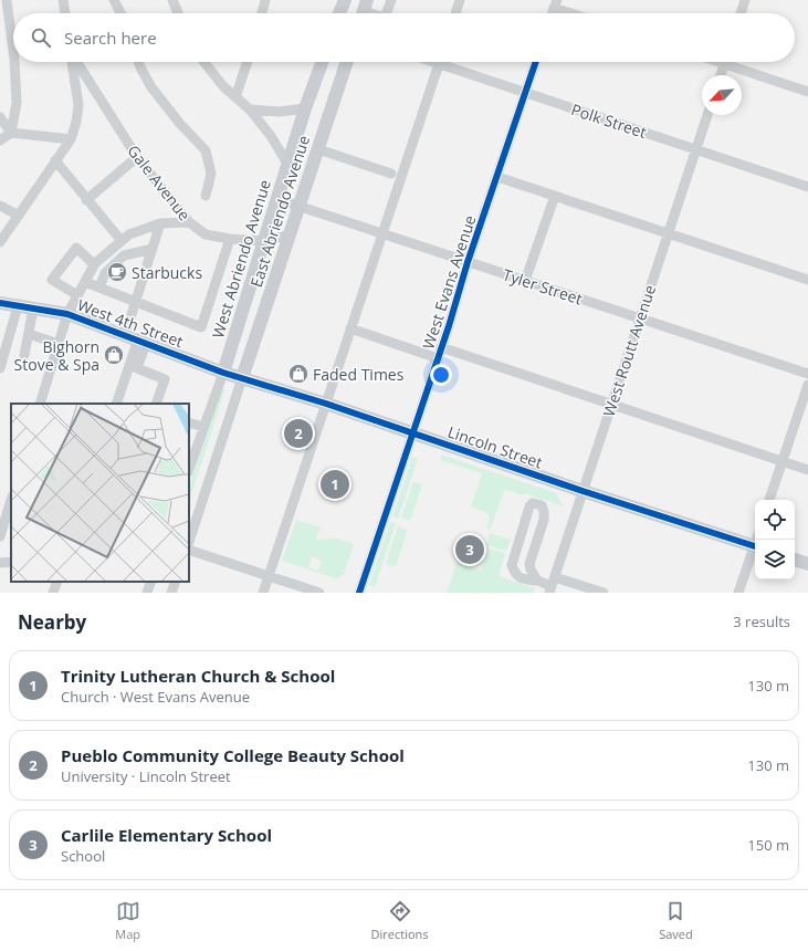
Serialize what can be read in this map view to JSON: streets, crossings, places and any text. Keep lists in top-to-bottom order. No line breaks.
{"streets":{"main road":["East Abriendo Avenue","West Abriendo Avenue","West 4th Street","Lincoln Street"],"street":["Polk Street","Gale Avenue","West Evans Avenue","Tyler Street","West Routt Avenue"]},"crossings":[["Polk Street","West Evans Avenue"],["Polk Street","West Routt Avenue"],["Gale Avenue","East Abriendo Avenue"],["Gale Avenue","West Abriendo Avenue"],["East Abriendo Avenue","Tyler Street"],["East Abriendo Avenue","Lincoln Street"],["West Abriendo Avenue","Tyler Street"],["West Abriendo Avenue","West 4th Street"],["West Abriendo Avenue","Lincoln Street"],["West Evans Avenue","Tyler Street"],["West Evans Avenue","Lincoln Street"],["Tyler Street","West Routt Avenue"],["West 4th Street","Lincoln Street"],["West Routt Avenue","Lincoln Street"]],"places":{"cafe":["Starbucks"],"shop":["Bighorn Stove & Spa","Faded Times"]},"north":"bottom left","page":{"search":"Search here","pins":["2","1","3"],"heading":["Nearby","3 results"],"list":[{"mark":"1","name":"Trinity Lutheran Church & School","note":"Church · West Evans Avenue","value":"130 m"},{"mark":"2","name":"Pueblo Community College Beauty School","note":"University · Lincoln Street","value":"130 m"},{"mark":"3","name":"Carlile Elementary School","note":"School","value":"150 m"}],"nav":["Map","Directions","Saved"]}}
